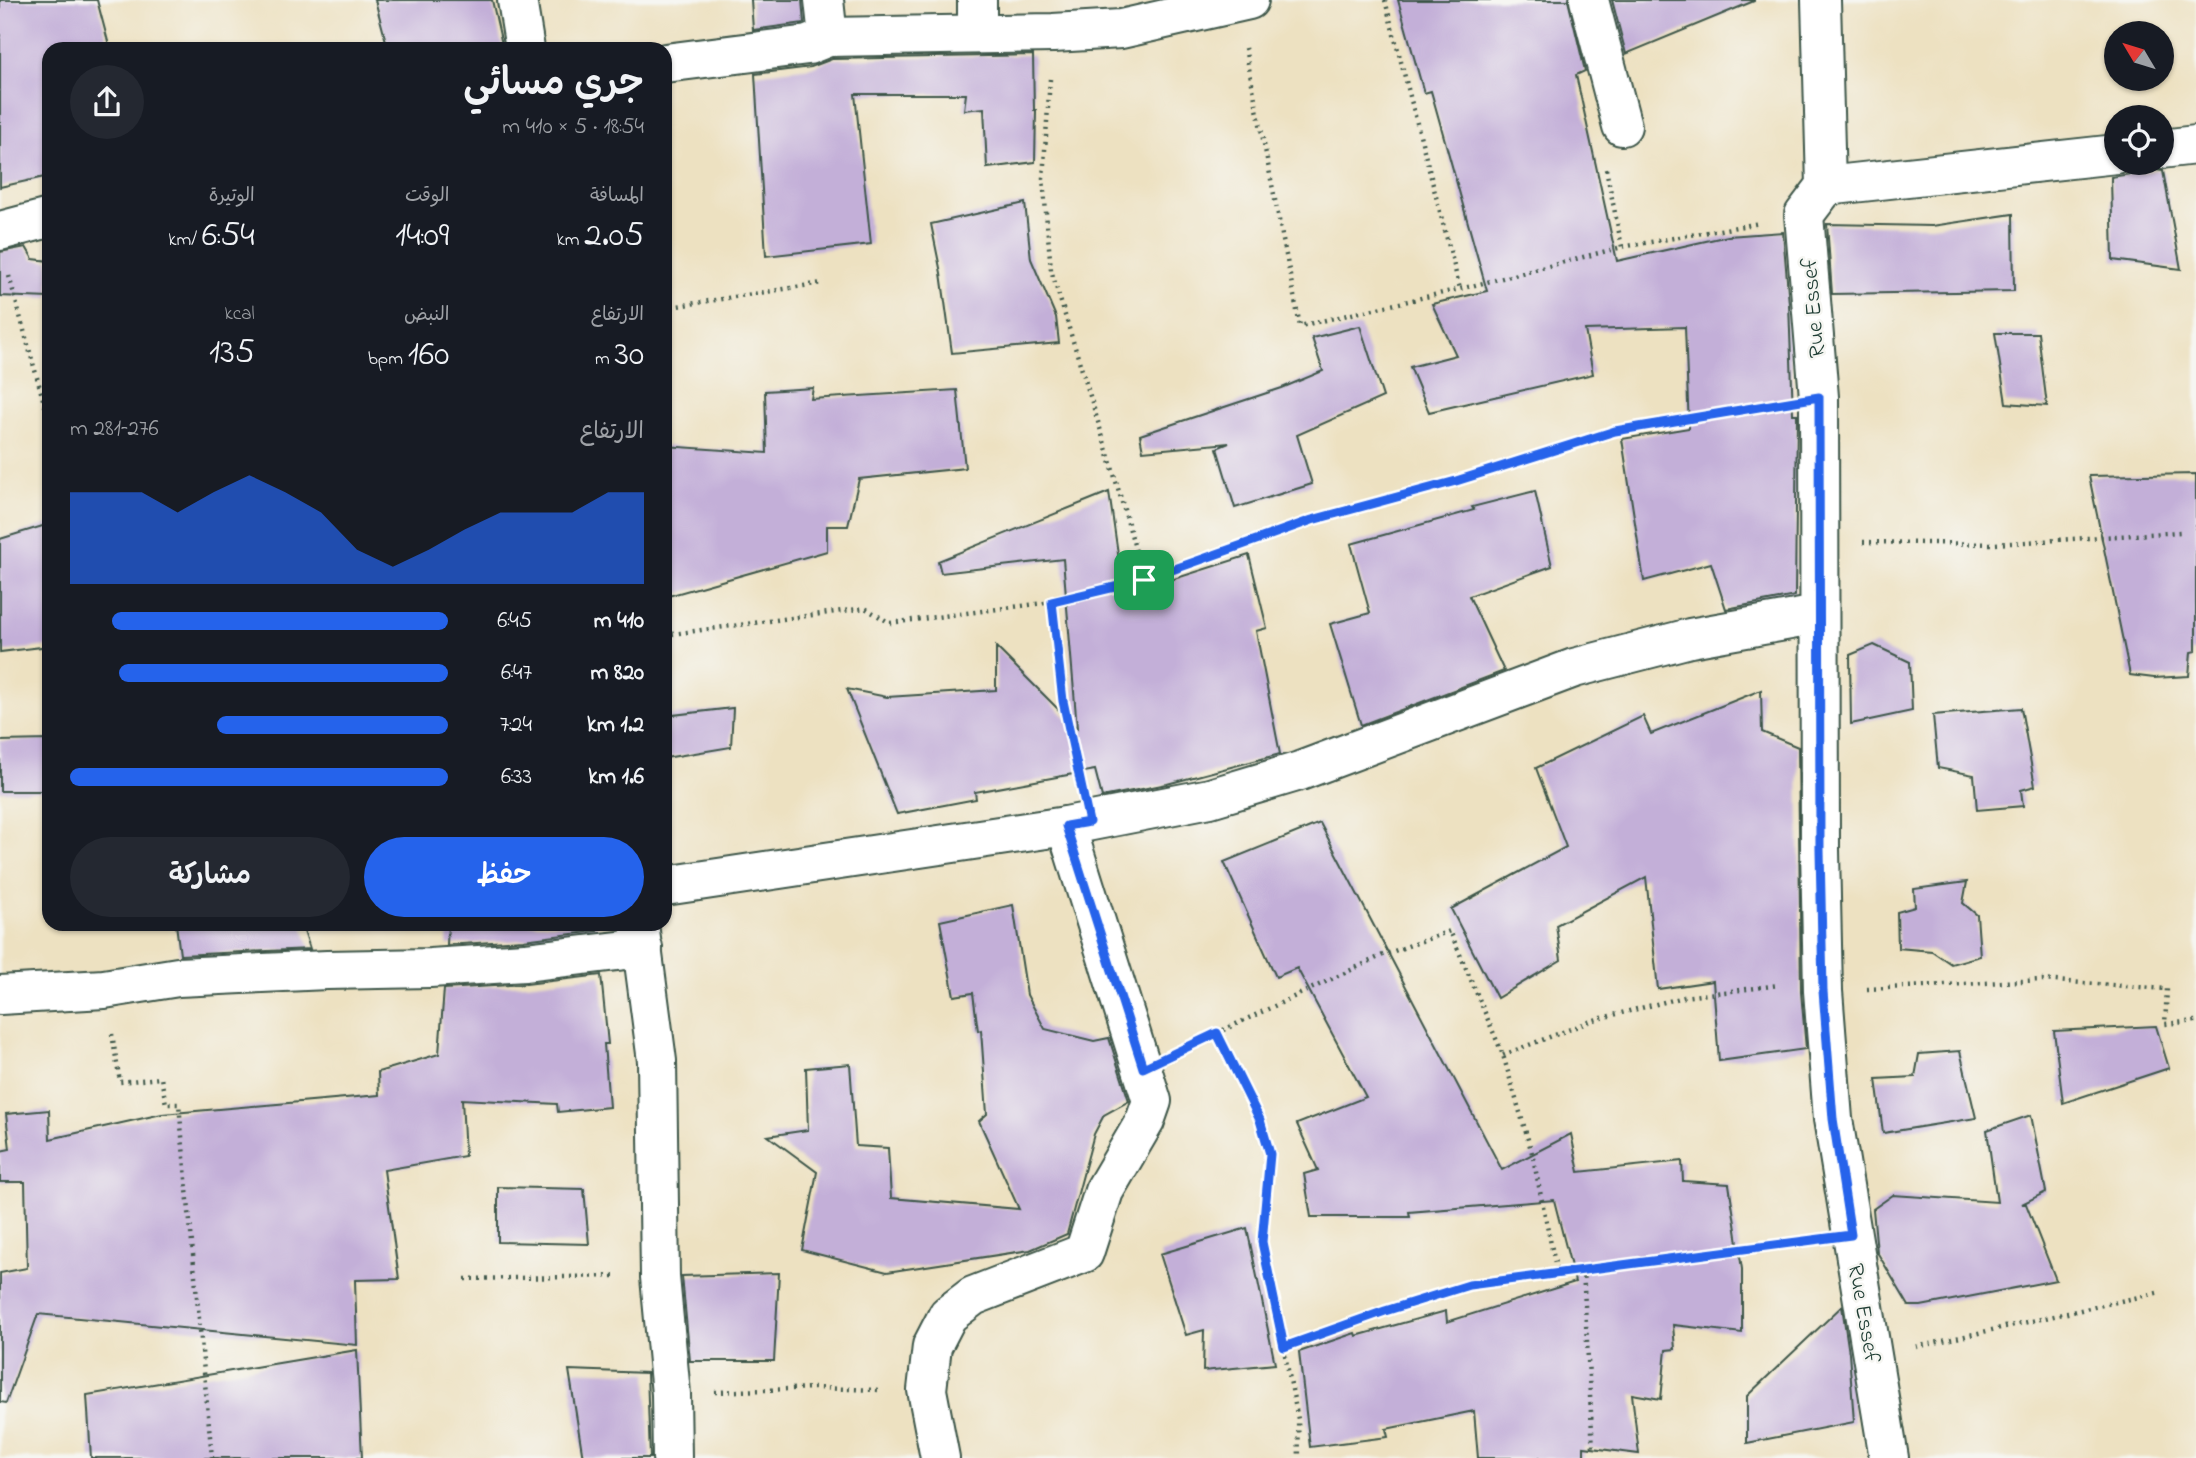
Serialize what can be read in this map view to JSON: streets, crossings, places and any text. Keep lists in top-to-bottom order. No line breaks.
{"streets":{"street":["Rue Essef"]},"north":"top left","page":{"heading":["جري مسائي","18:54 · 5 × 410 m"],"stats":[["المسافة","2.05 km"],["الوقت","14:09"],["الوتيرة","6:54 /km"],["الارتفاع","30 m"],["النبض","160 bpm"],["kcal","135"]],"chart":["الارتفاع","276–281 m"],"list":[{"name":"410 m","note":"6:45"},{"name":"820 m","note":"6:47"},{"name":"1.2 km","note":"7:24"},{"name":"1.6 km","note":"6:33"}],"buttons":["حفظ","مشاركة"]}}
